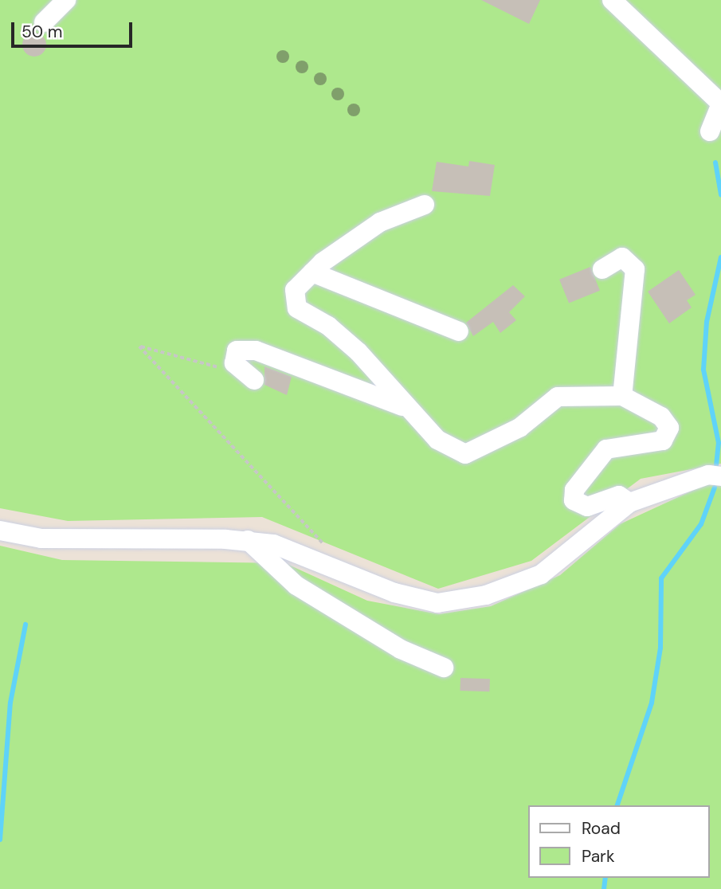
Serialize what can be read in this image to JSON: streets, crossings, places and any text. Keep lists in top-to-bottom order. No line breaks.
{"legend":["Road","Park"],"scale_bar":"50 m"}
